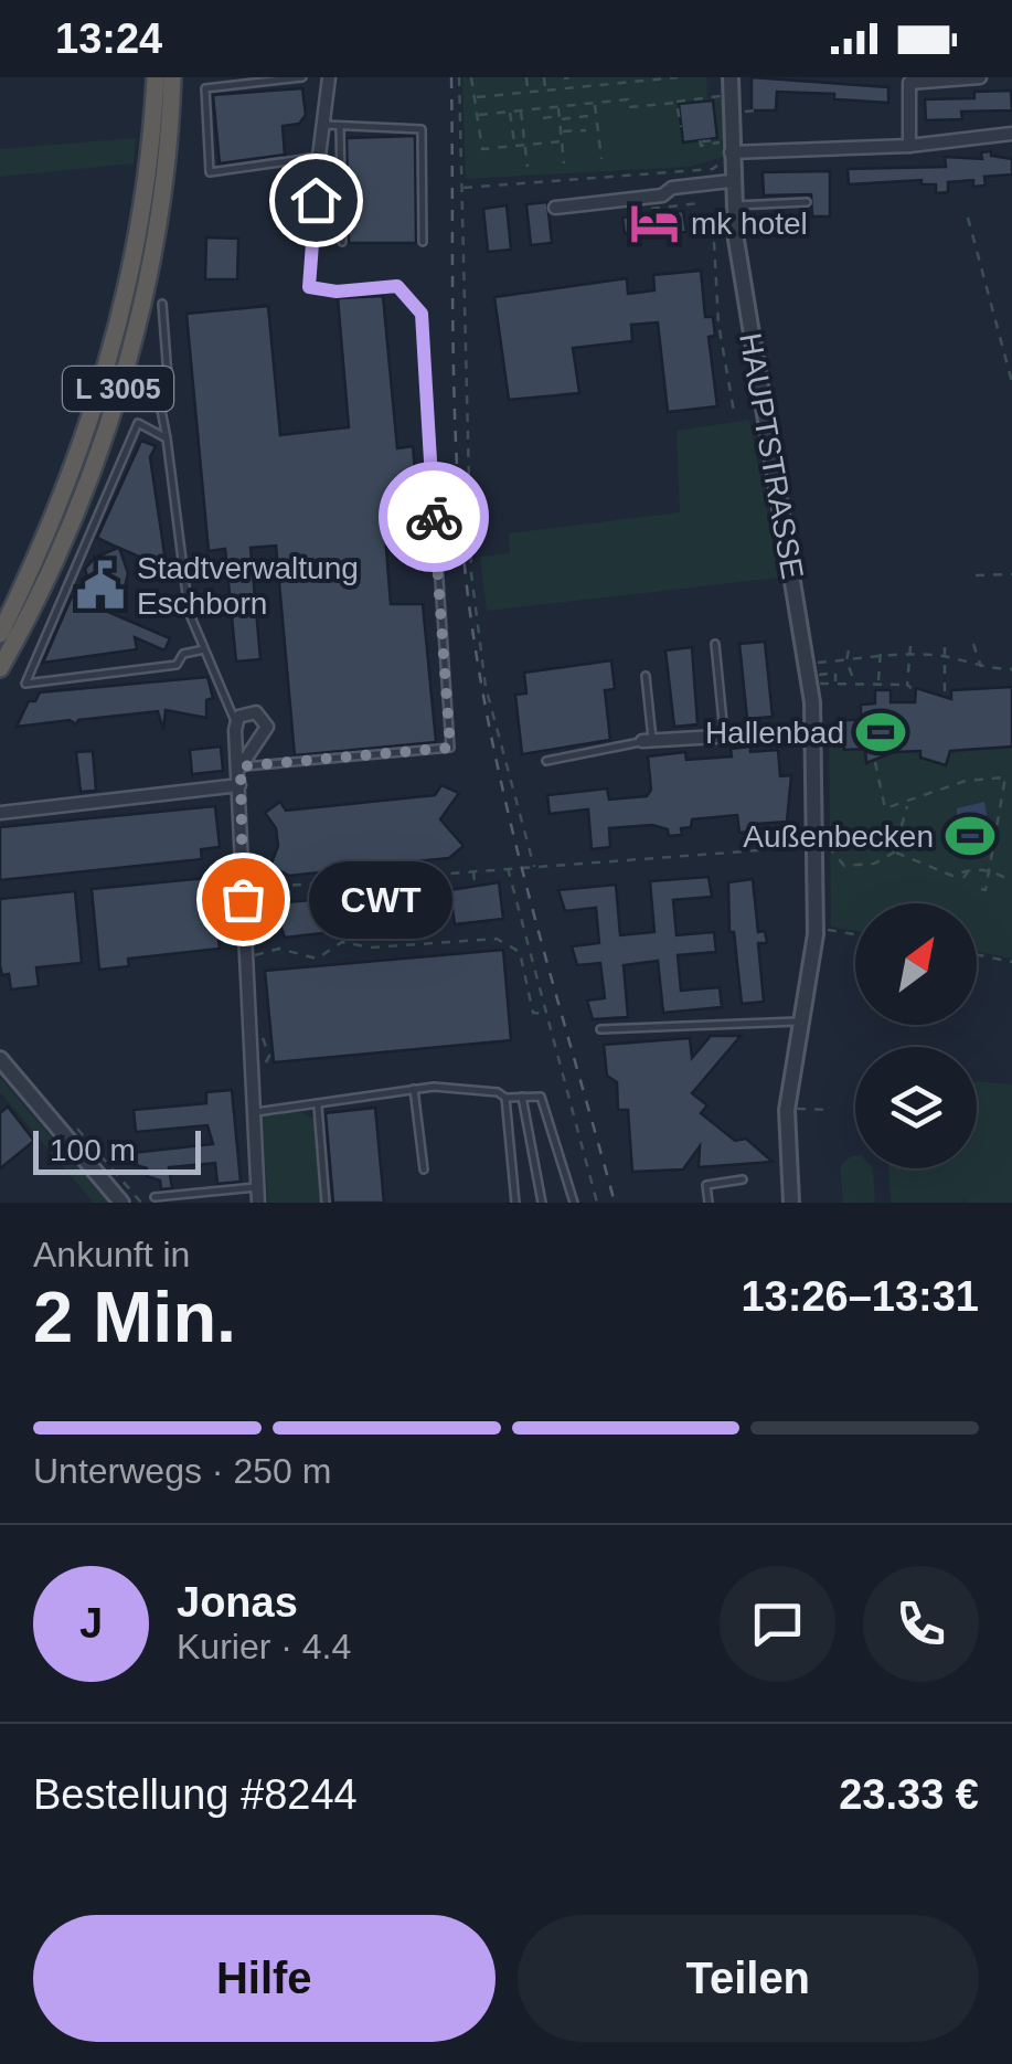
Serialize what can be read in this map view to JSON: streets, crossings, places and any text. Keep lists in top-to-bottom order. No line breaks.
{"streets":{"highway":["L 3005"],"street":["HAUPTSTRASSE"]},"places":{"hotel":["mk hotel"],"public building":["Stadtverwaltung Eschborn"],"sports":["Hallenbad","Außenbecken"],"other":["CWT"]},"scale_bar":"100 m","north":"top right","page":{"status":"13:24","bubble":"CWT","scale":"100 m","heading":["2 Min.","Ankunft in","13:26–13:31"],"panel":["Jonas","Kurier · 4.4","Bestellung #8244","23.33 €"],"bar":"Unterwegs · 250 m","round":"J","buttons":["Hilfe","Teilen"]}}
